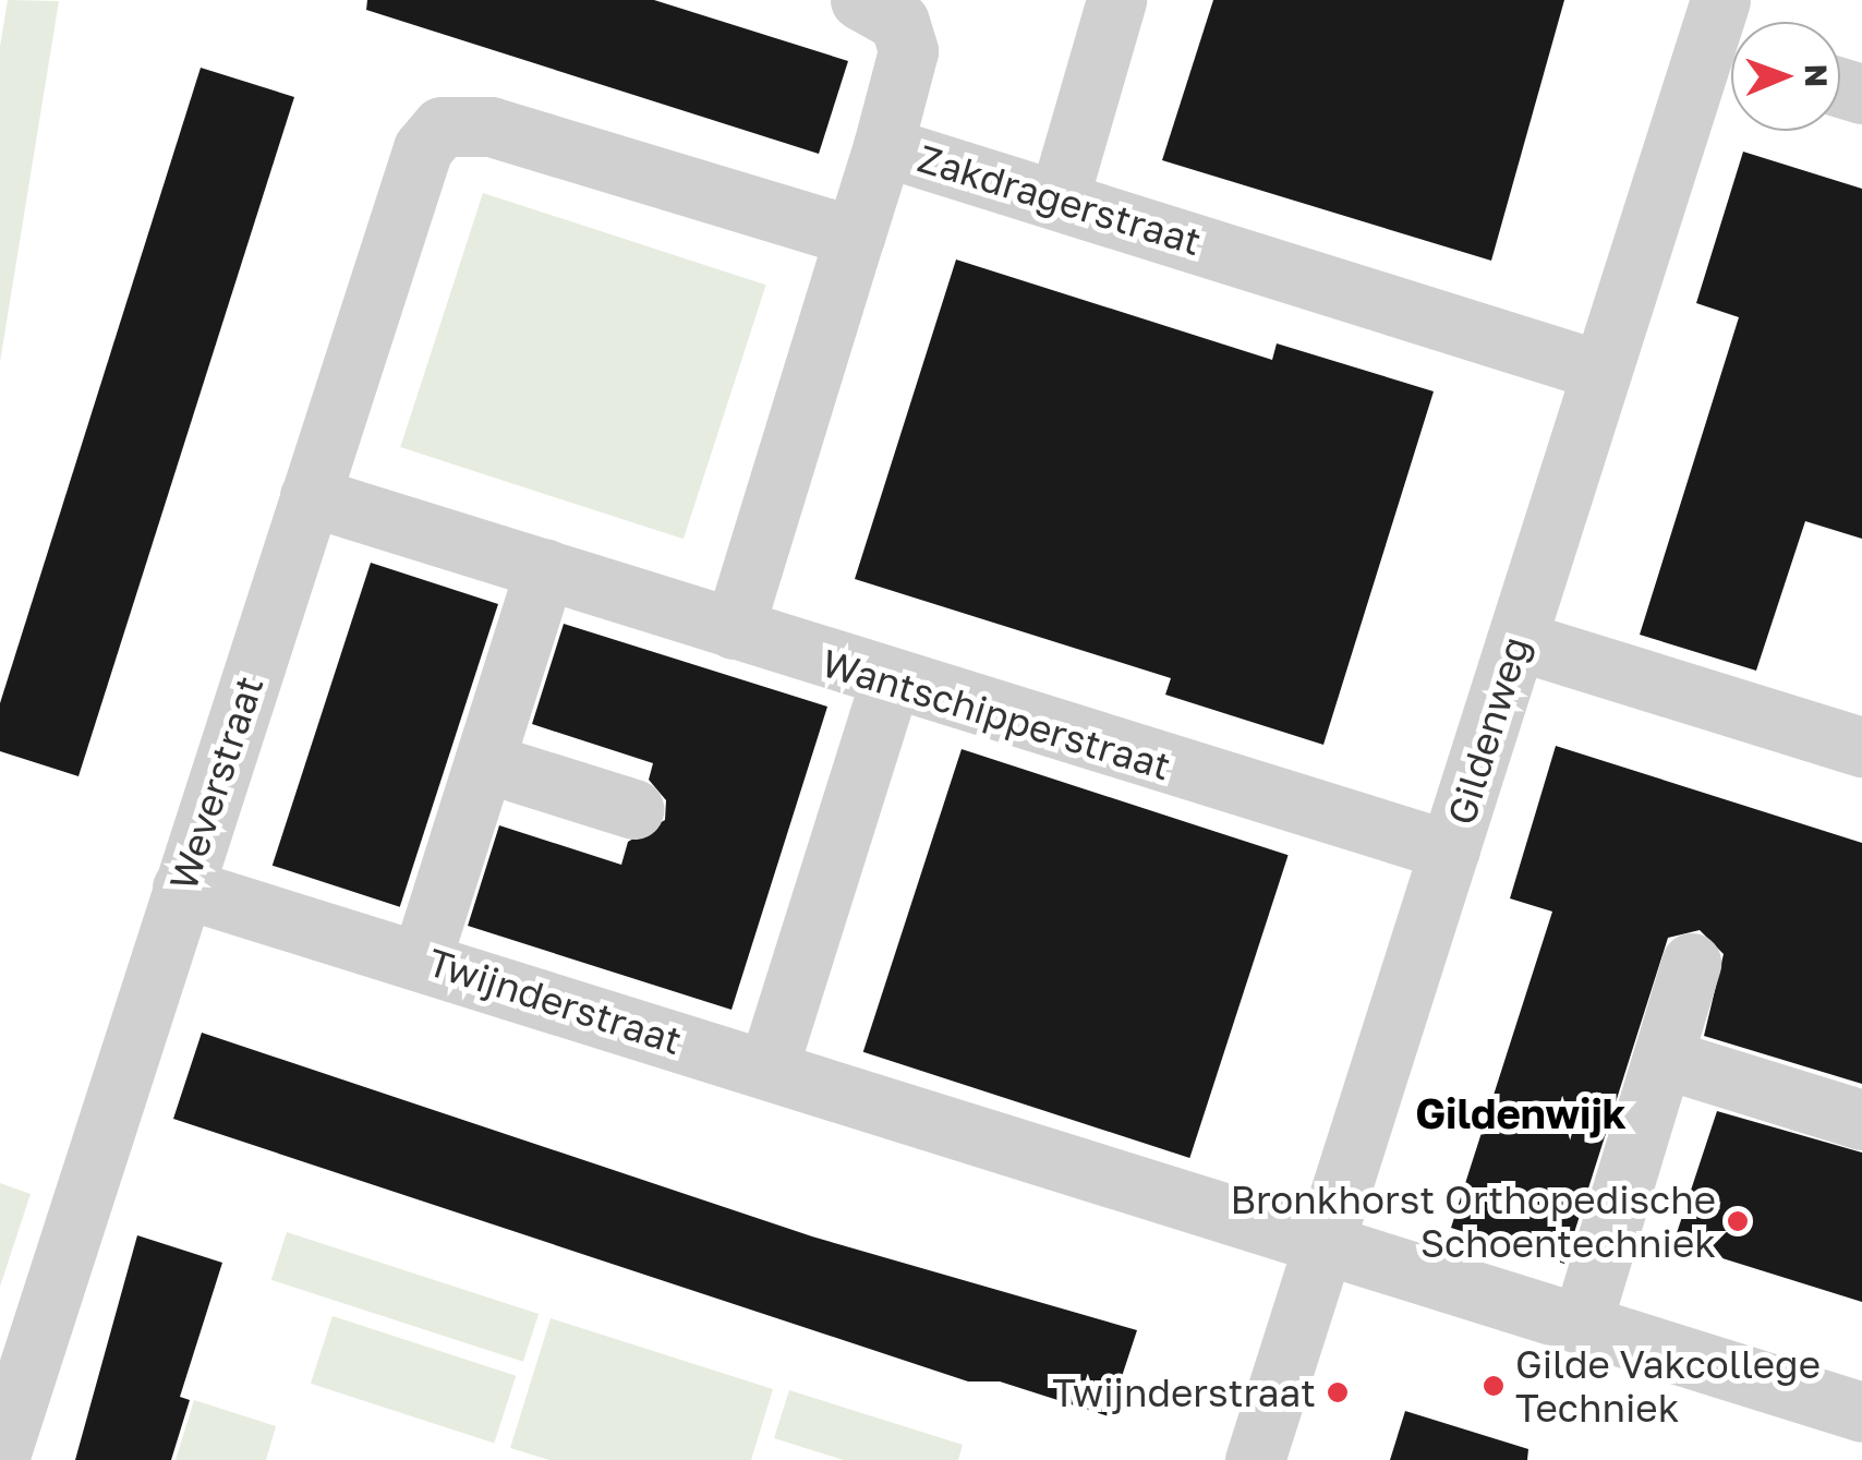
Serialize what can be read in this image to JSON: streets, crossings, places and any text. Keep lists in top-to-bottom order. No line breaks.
{"streets":{"street":["Zakdragerstraat","Wantschipperstraat","Gildenweg","Weverstraat","Twijnderstraat"]},"crossings":[["Zakdragerstraat","Wantschipperstraat"],["Zakdragerstraat","Gildenweg"],["Zakdragerstraat","Weverstraat"],["Wantschipperstraat","Gildenweg"],["Wantschipperstraat","Weverstraat"],["Gildenweg","Twijnderstraat"],["Weverstraat","Twijnderstraat"]],"districts":["Gildenwijk"],"places":["Bronkhorst Orthopedische Schoentechniek","Gilde Vakcollege Techniek","Twijnderstraat"],"north":"right"}
